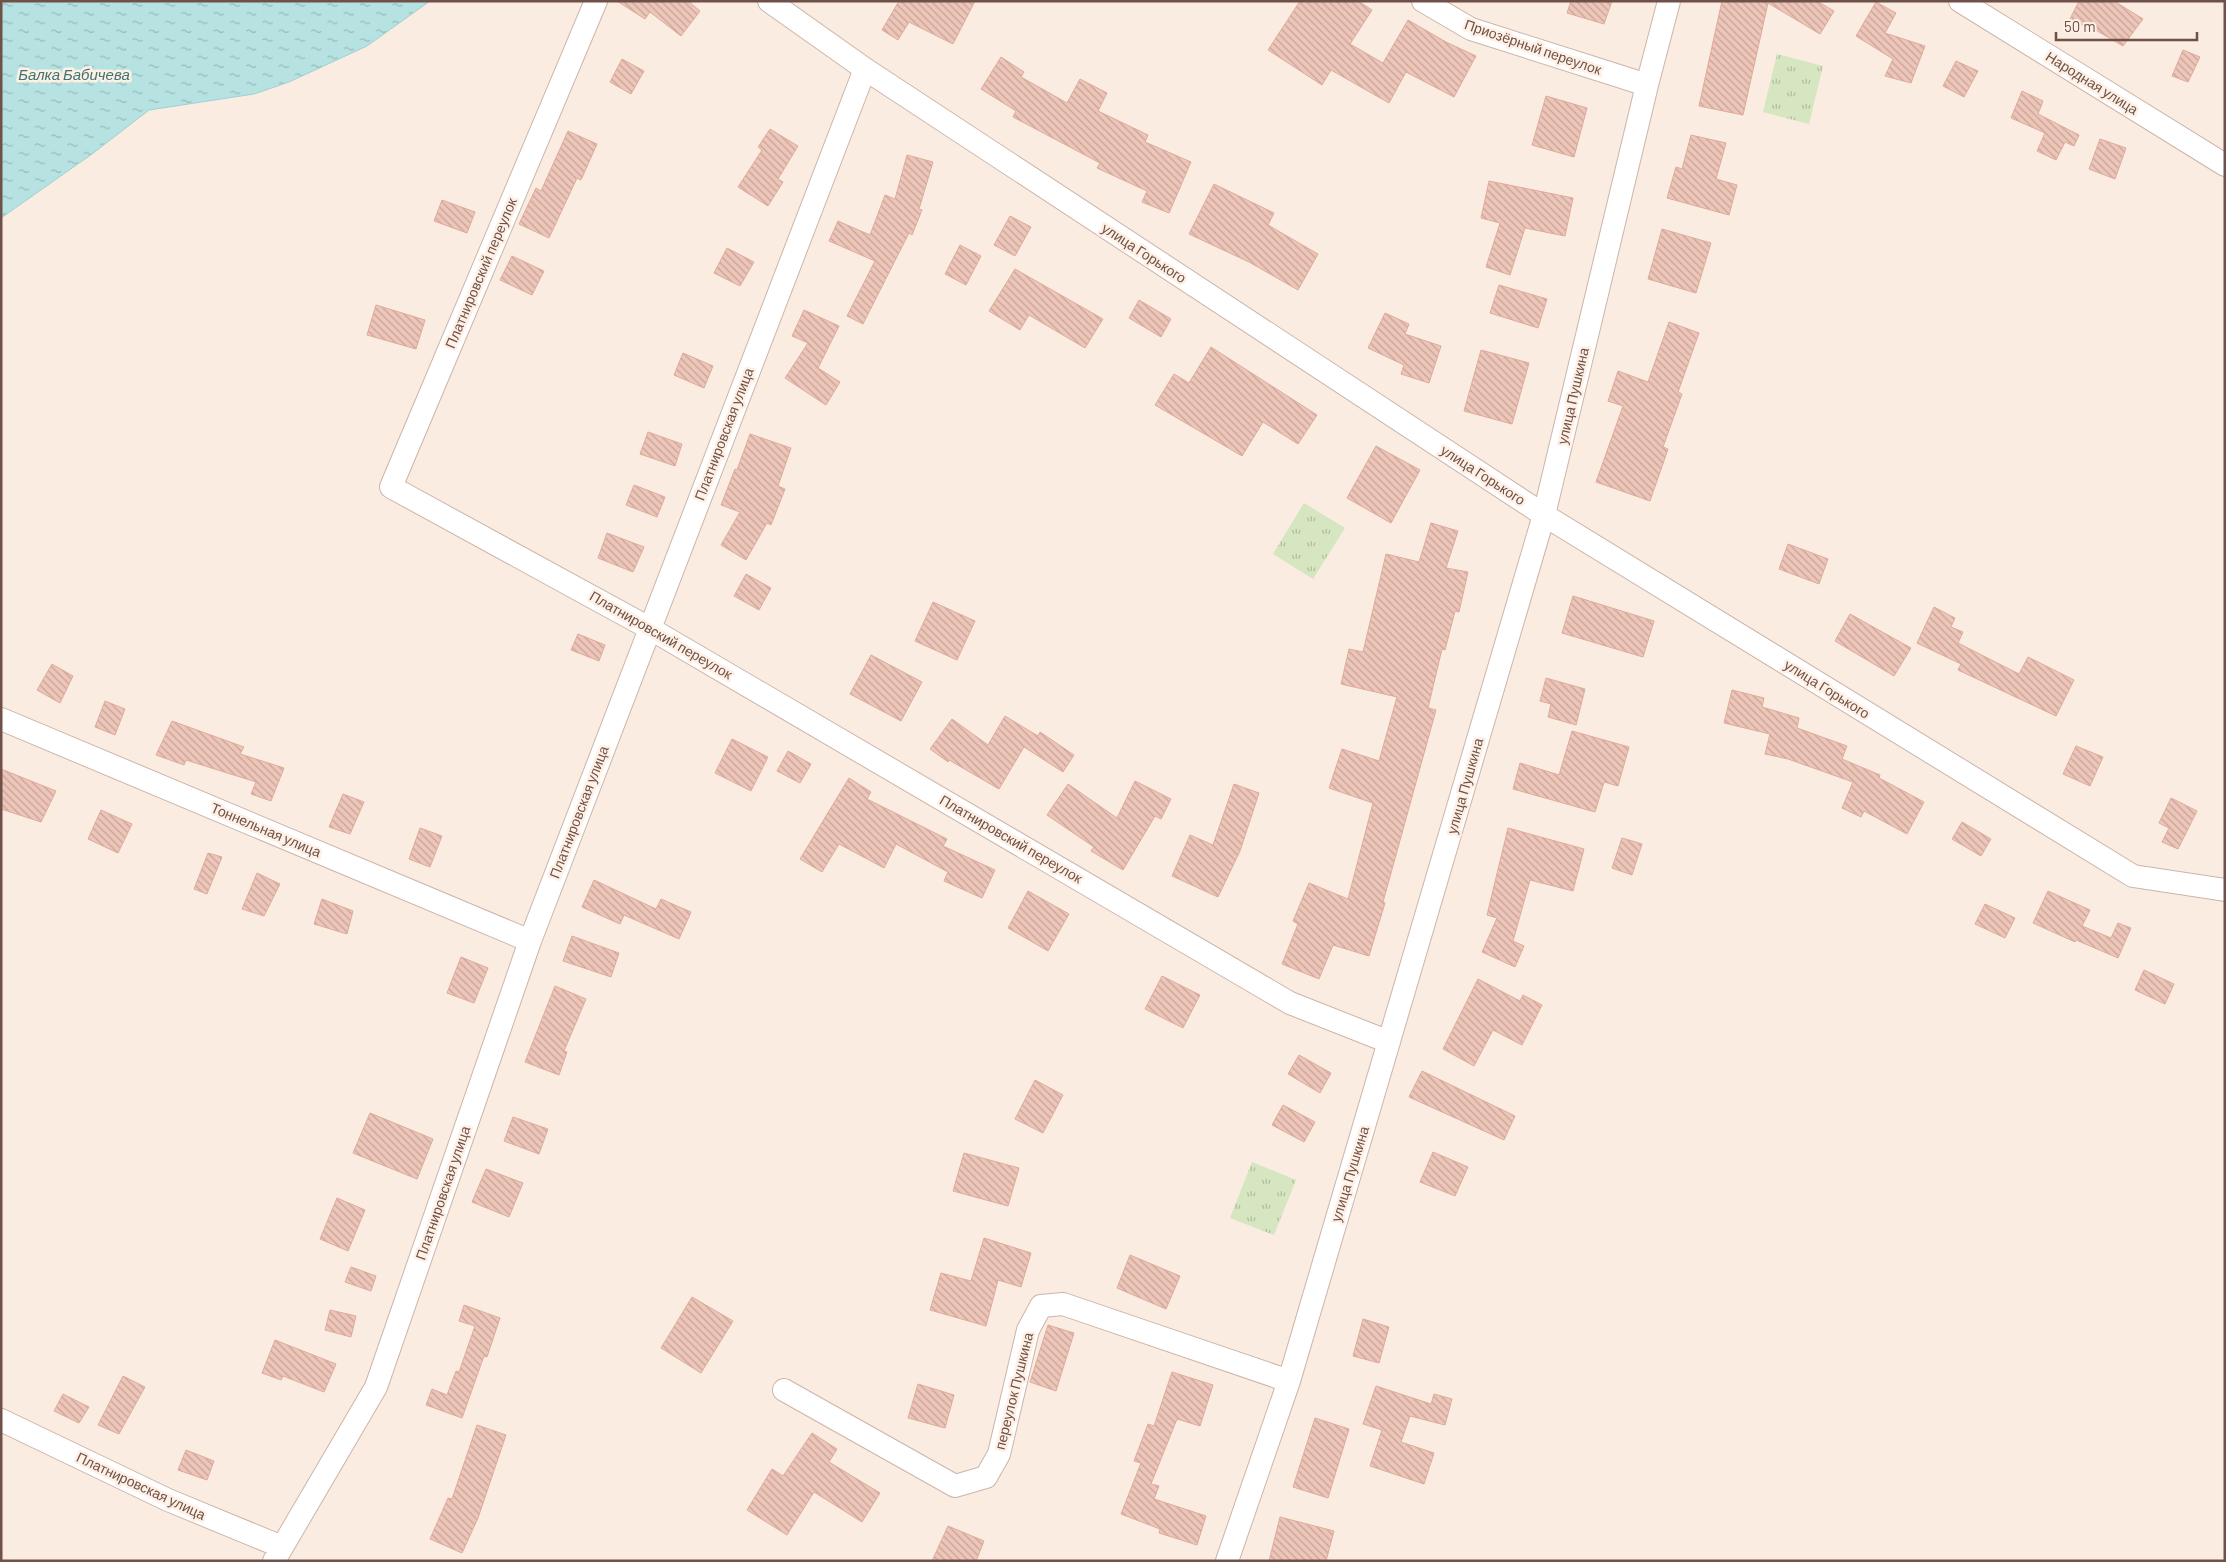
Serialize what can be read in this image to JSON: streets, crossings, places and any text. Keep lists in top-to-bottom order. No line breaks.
{"streets":{"street":["Приозёрный переулок","Народная улица","улица Горького","Платнировский переулок","улица Пушкина","Платнировская улица","Тоннельная улица","переулок Пушкина"]},"crossings":[["Приозёрный переулок","улица Пушкина"],["улица Горького","улица Пушкина"],["улица Горького","Платнировская улица"],["Платнировский переулок","улица Пушкина"],["Платнировский переулок","Платнировская улица"],["улица Пушкина","переулок Пушкина"],["Платнировская улица","Тоннельная улица"]],"water":["Балка Бабичева"],"scale_bar":"50 m"}
